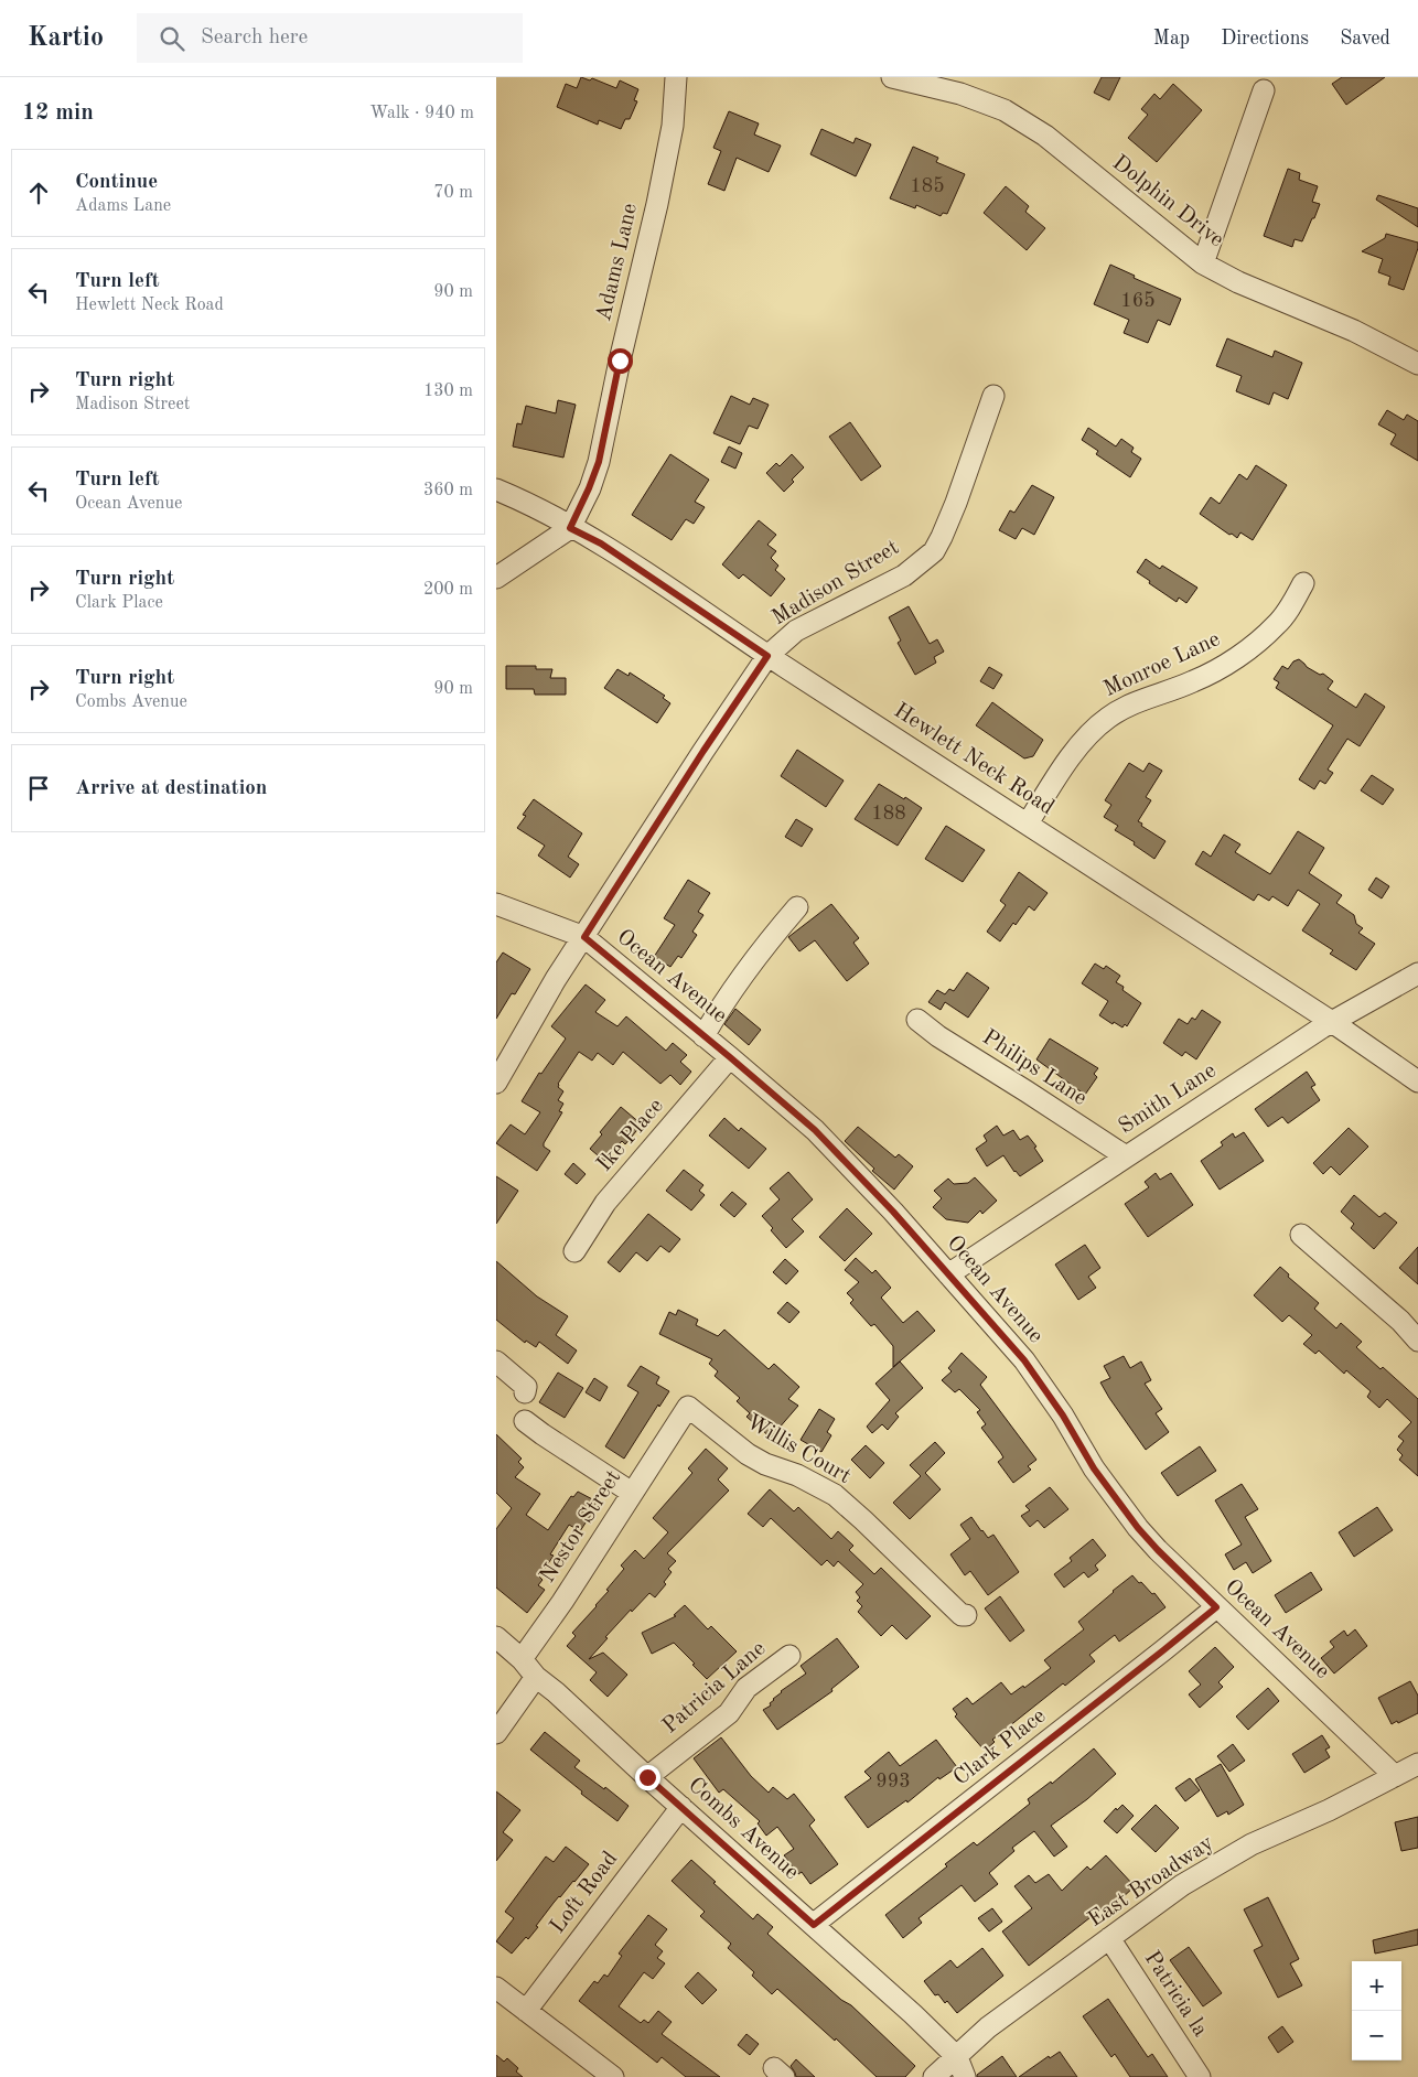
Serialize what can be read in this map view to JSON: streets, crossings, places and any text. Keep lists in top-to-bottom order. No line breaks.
{"streets":{"street":["Dolphin Drive","Adams Lane","Madison Street","Monroe Lane","Hewlett Neck Road","Ocean Avenue","Philips Lane","Smith Lane","Ike Place","Willis Court","Nestor Street","Patricia Lane","Clark Place","Combs Avenue","East Broadway","Loft Road","Patricia la"]},"crossings":[["Adams Lane","Hewlett Neck Road"],["Madison Street","Hewlett Neck Road"],["Madison Street","Ocean Avenue"],["Monroe Lane","Hewlett Neck Road"],["Hewlett Neck Road","Smith Lane"],["Ocean Avenue","Smith Lane"],["Ocean Avenue","Ike Place"],["Ocean Avenue","Clark Place"],["Ocean Avenue","East Broadway"],["Philips Lane","Smith Lane"],["Willis Court","Nestor Street"],["Nestor Street","Combs Avenue"],["Patricia Lane","Combs Avenue"],["Clark Place","Combs Avenue"],["Combs Avenue","East Broadway"],["Combs Avenue","Loft Road"],["East Broadway","Patricia la"]],"house_numbers":["185","165","188","993"],"page":{"header":"Kartio","search":"Search here","nav":["Map","Directions","Saved"],"heading":["12 min","Walk · 940 m"],"list":[["Continue","Adams Lane","70 m"],["Turn left","Hewlett Neck Road","90 m"],["Turn right","Madison Street","130 m"],["Turn left","Ocean Avenue","360 m"],["Turn right","Clark Place","200 m"],["Turn right","Combs Avenue","90 m"],"Arrive at destination"],"map_buttons":["+","−"]}}
